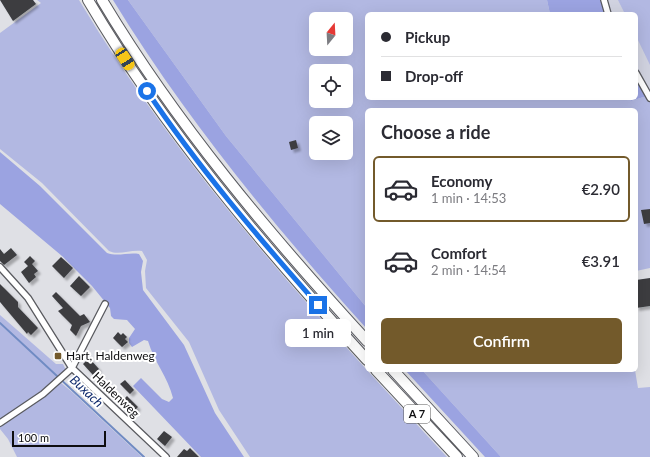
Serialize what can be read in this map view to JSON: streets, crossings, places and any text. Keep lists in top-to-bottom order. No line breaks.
{"streets":{"highway":["A 7"],"street":["Haldenweg"]},"water":["Buxach"],"places":{"transit":["Hart, Haldenweg"]},"scale_bar":"100 m","north":"top","page":{"banner":["Pickup","Drop-off"],"heading":"Choose a ride","list":[{"name":"Economy","note":"1 min · 14:53","value":"€2.90"},{"name":"Comfort","note":"2 min · 14:54","value":"€3.91"}],"buttons":"Confirm","bubble":"1 min","scale":"100 m"}}
